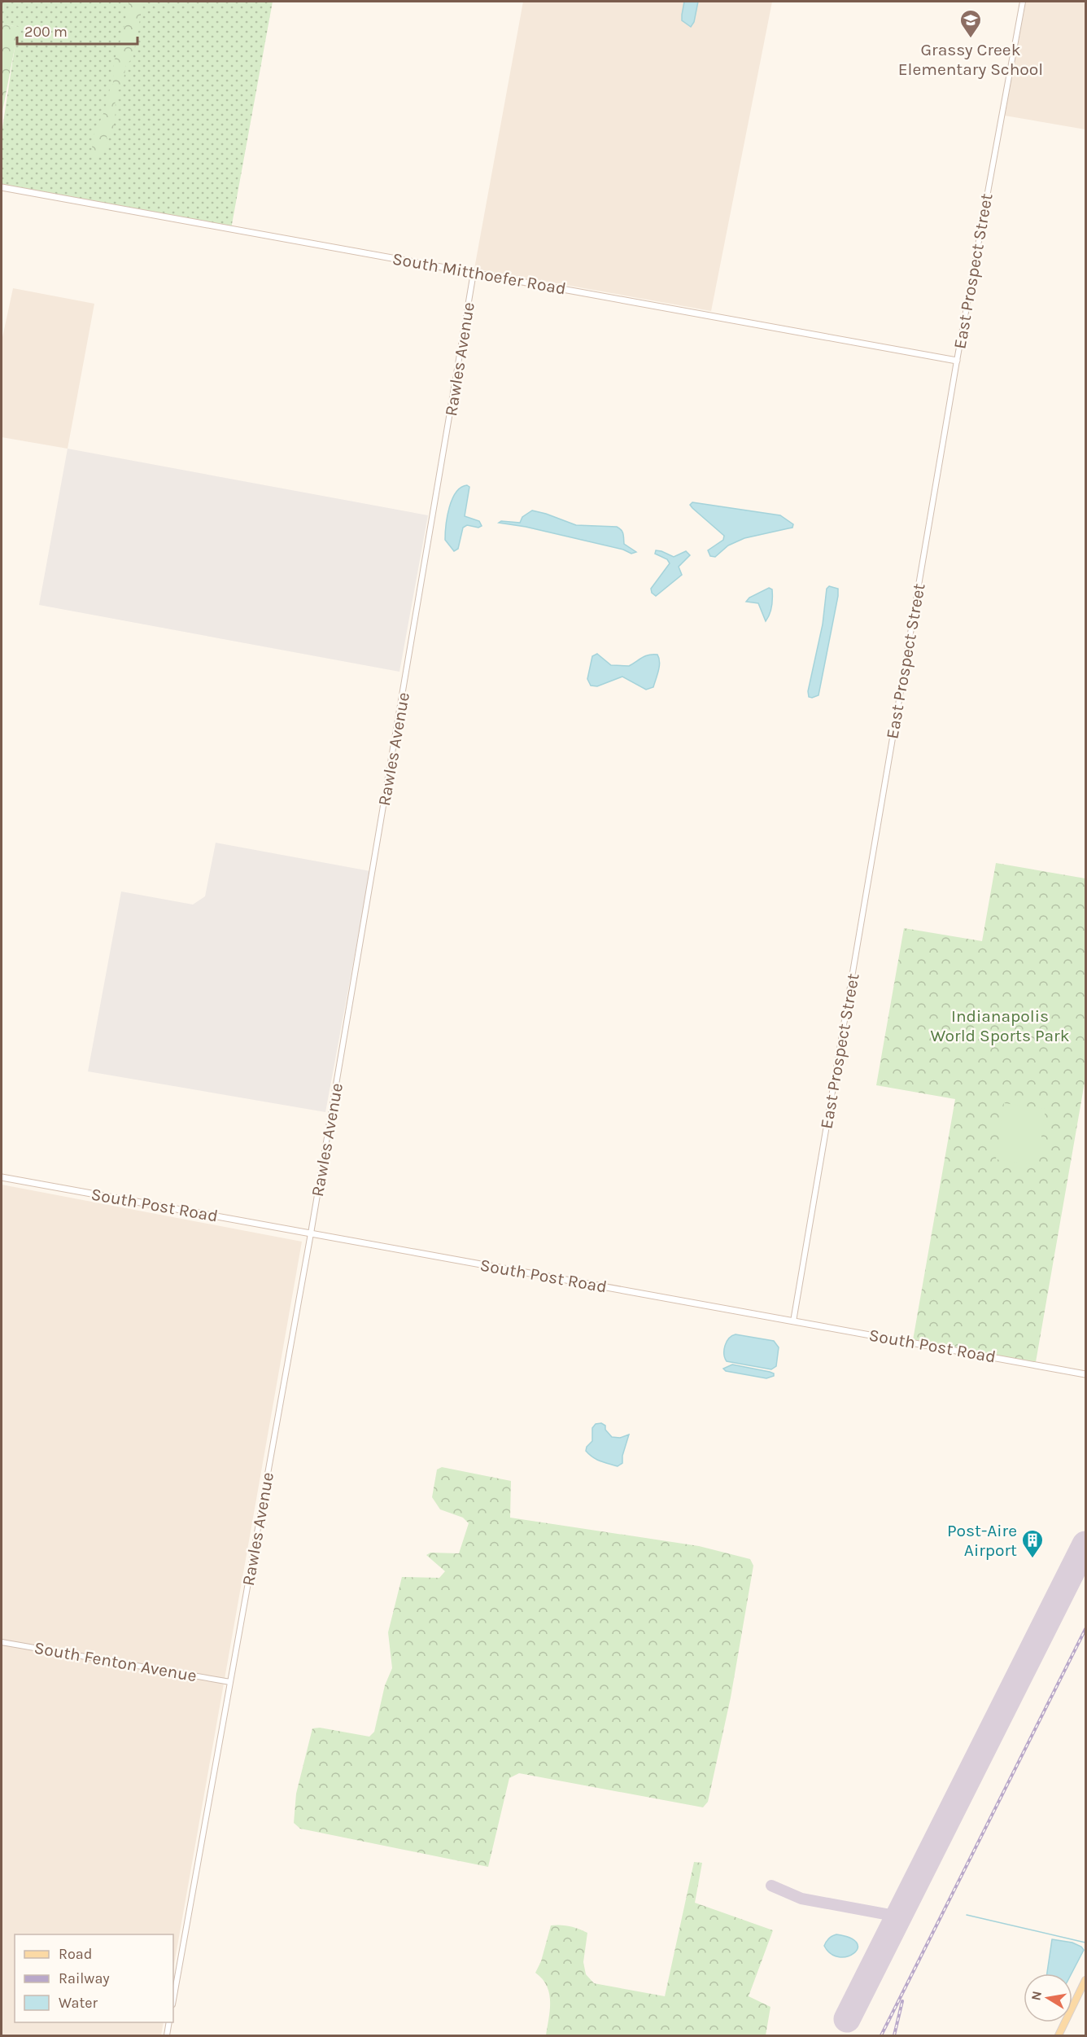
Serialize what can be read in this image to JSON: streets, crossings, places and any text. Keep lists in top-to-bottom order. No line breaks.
{"streets":{"main road":["South Mitthoefer Road","South Post Road"],"street":["East Prospect Street","Rawles Avenue","South Fenton Avenue"]},"crossings":[["East Prospect Street","South Mitthoefer Road"],["East Prospect Street","South Post Road"],["South Mitthoefer Road","Rawles Avenue"],["Rawles Avenue","South Post Road"],["Rawles Avenue","South Fenton Avenue"]],"parks":["Indianapolis World Sports Park"],"places":{"school or university":["Grassy Creek Elementary School"],"building":["Post-Aire Airport"]},"legend":["Road","Railway","Water"],"scale_bar":"200 m","north":"left"}
